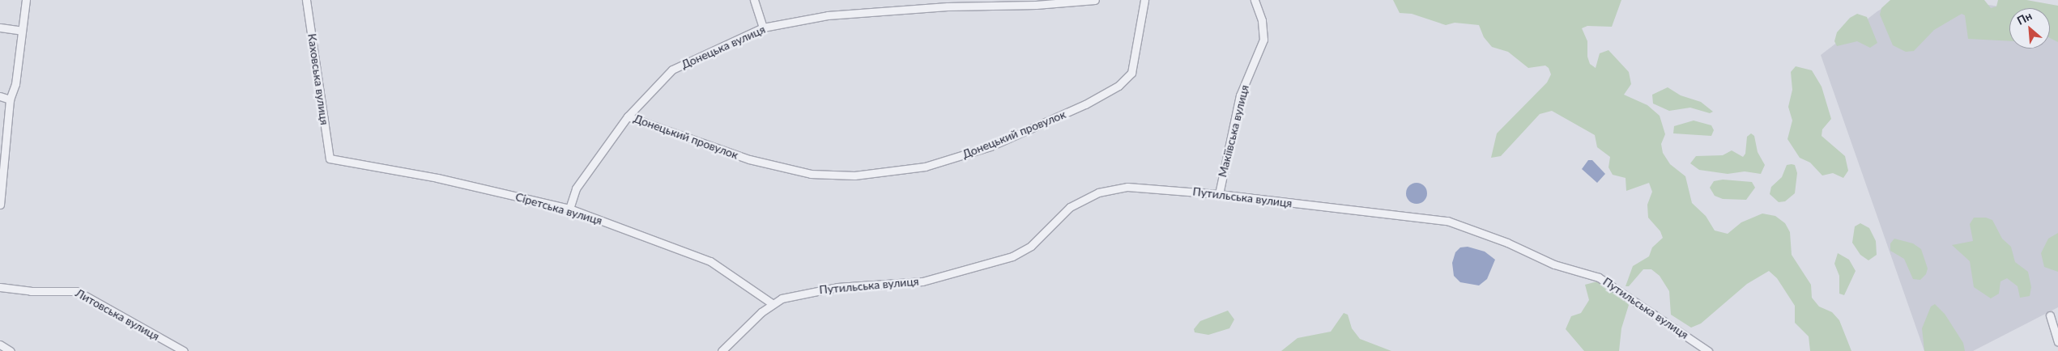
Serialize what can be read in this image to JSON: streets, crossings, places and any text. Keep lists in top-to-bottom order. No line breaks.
{"streets":{"street":["Донецька вулиця","Каховська вулиця","Макіївська вулиця","Донецький провулок","Путильська вулиця","Сіретська вулиця","Литовська вулиця"]},"crossings":[["Донецька вулиця","Донецький провулок"],["Донецька вулиця","Сіретська вулиця"],["Каховська вулиця","Сіретська вулиця"],["Макіївська вулиця","Путильська вулиця"],["Путильська вулиця","Сіретська вулиця"]],"north":"top left"}
